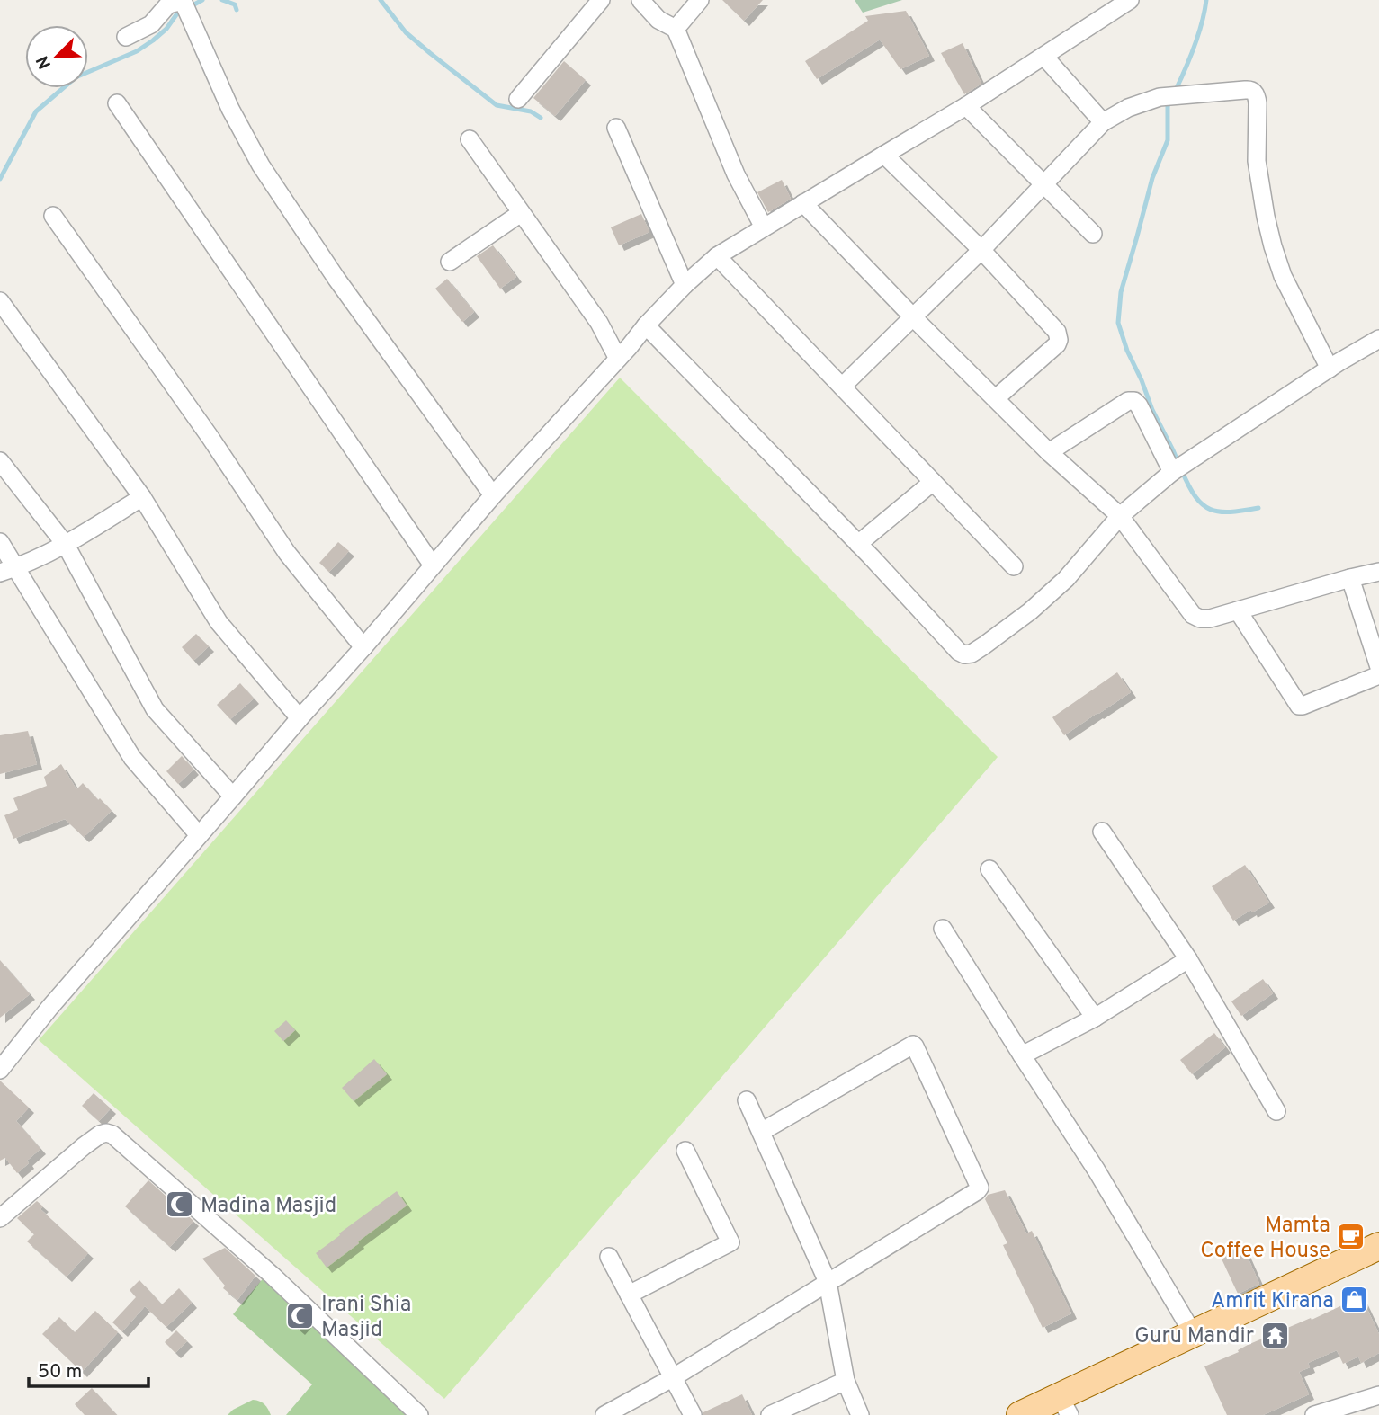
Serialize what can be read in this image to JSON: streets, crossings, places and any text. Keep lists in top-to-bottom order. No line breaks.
{"places":{"mosque":["Madina Masjid","Irani Shia Masjid"],"cafe":["Mamta Coffee House"],"shop":["Amrit Kirana"],"temple":["Guru Mandir"]},"scale_bar":"50 m","north":"bottom left"}
